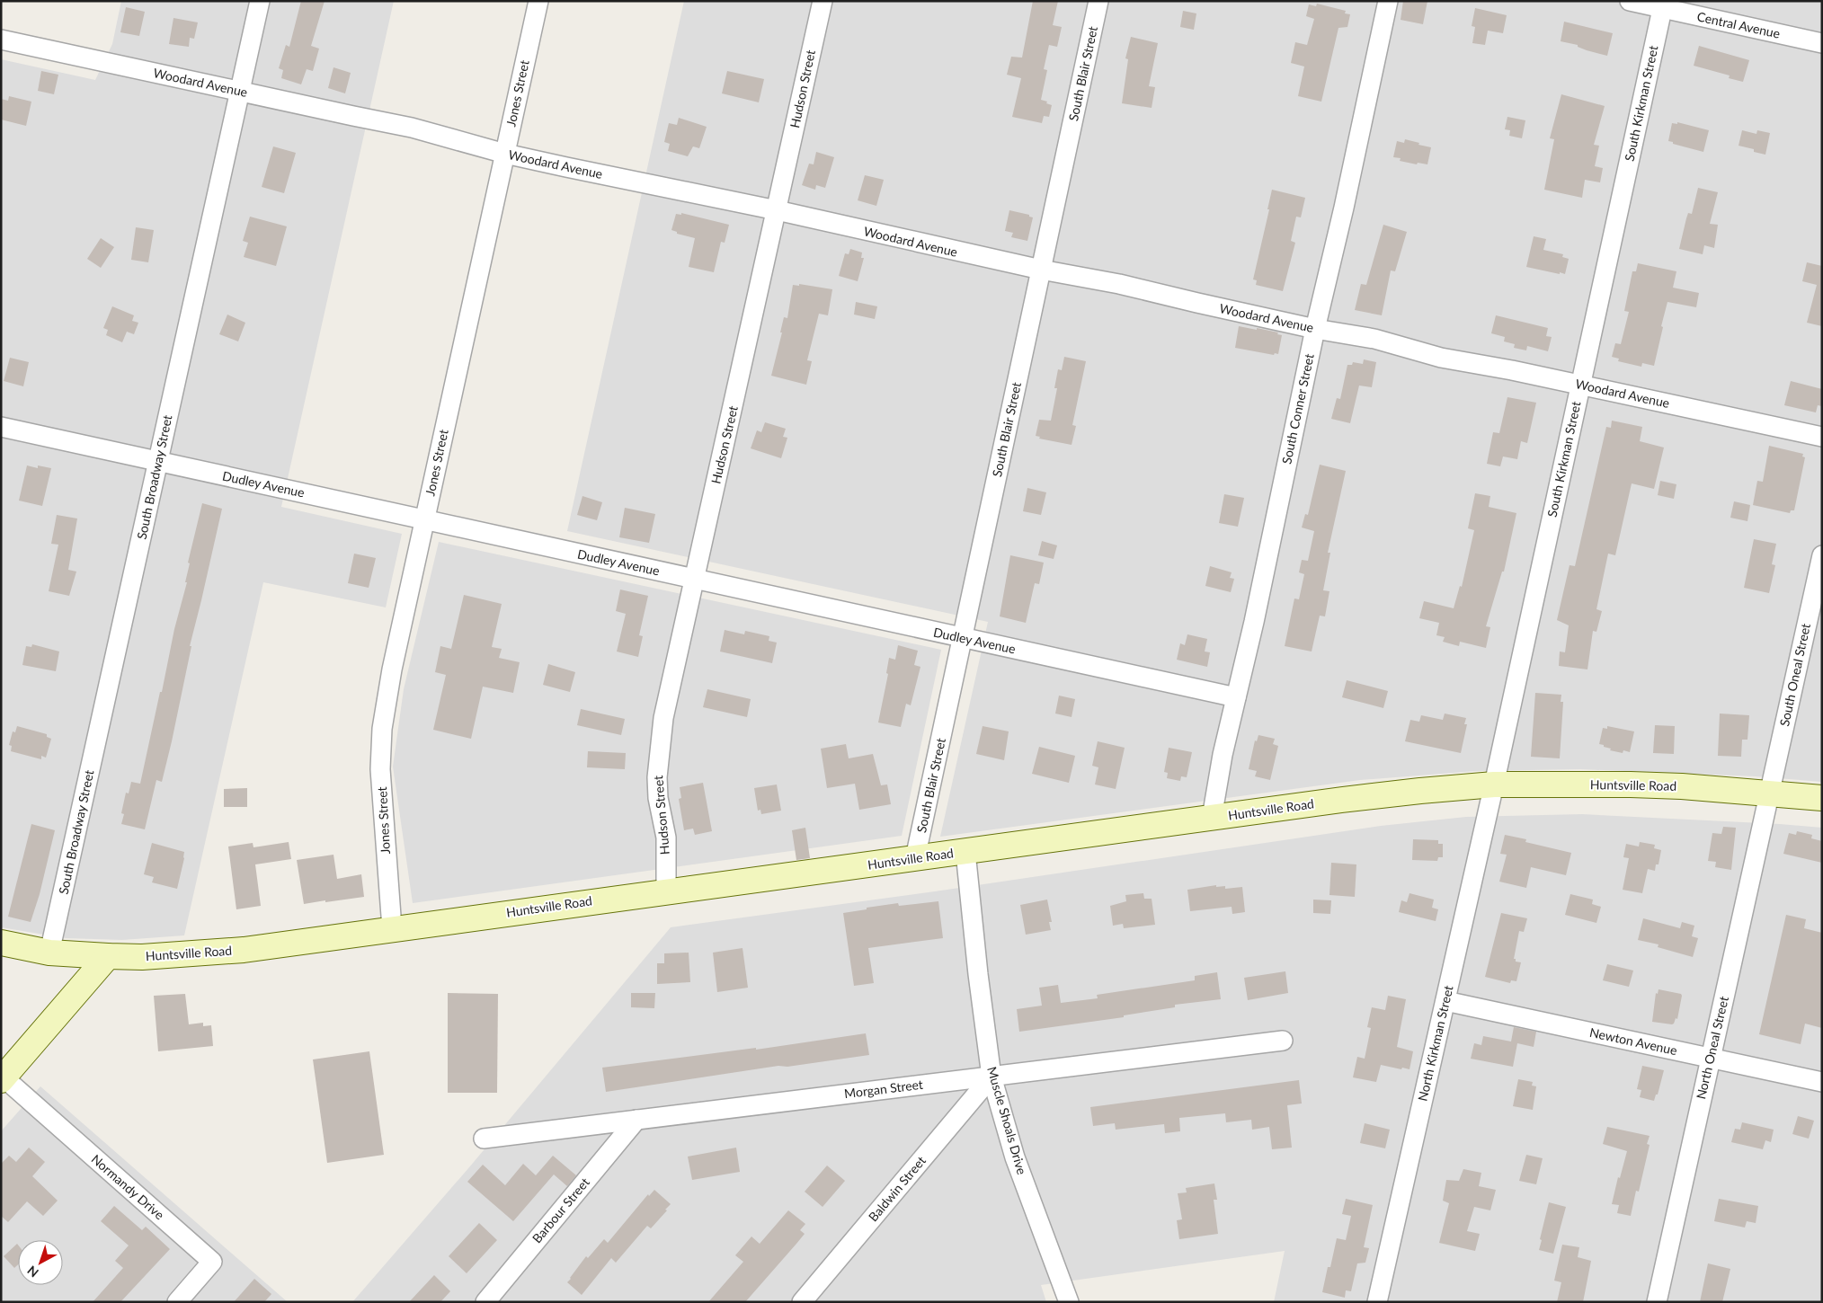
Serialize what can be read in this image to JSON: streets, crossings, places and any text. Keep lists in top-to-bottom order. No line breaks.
{"streets":{"main road":["Huntsville Road"],"street":["Central Avenue","South Blair Street","Woodard Avenue","Hudson Street","Jones Street","South Kirkman Street","South Conner Street","South Broadway Street","Dudley Avenue","South Oneal Street","Newton Avenue","North Kirkman Street","North Oneal Street","Morgan Street","Muscle Shoals Drive","Normandy Drive","Baldwin Street","Barbour Street"]},"crossings":[["Central Avenue","South Kirkman Street"],["South Blair Street","Woodard Avenue"],["South Blair Street","Dudley Avenue"],["South Blair Street","Huntsville Road"],["Woodard Avenue","Hudson Street"],["Woodard Avenue","Jones Street"],["Woodard Avenue","South Kirkman Street"],["Woodard Avenue","South Conner Street"],["Woodard Avenue","South Broadway Street"],["Hudson Street","Dudley Avenue"],["Hudson Street","Huntsville Road"],["Jones Street","Dudley Avenue"],["Jones Street","Huntsville Road"],["South Kirkman Street","Huntsville Road"],["South Kirkman Street","North Kirkman Street"],["South Conner Street","Dudley Avenue"],["South Conner Street","Huntsville Road"],["South Broadway Street","Dudley Avenue"],["South Broadway Street","Huntsville Road"],["South Oneal Street","Huntsville Road"],["South Oneal Street","North Oneal Street"],["Huntsville Road","North Kirkman Street"],["Huntsville Road","North Oneal Street"],["Huntsville Road","Muscle Shoals Drive"],["Newton Avenue","North Kirkman Street"],["Newton Avenue","North Oneal Street"],["Morgan Street","Muscle Shoals Drive"],["Morgan Street","Baldwin Street"],["Morgan Street","Barbour Street"],["Muscle Shoals Drive","Baldwin Street"]],"north":"bottom left"}
